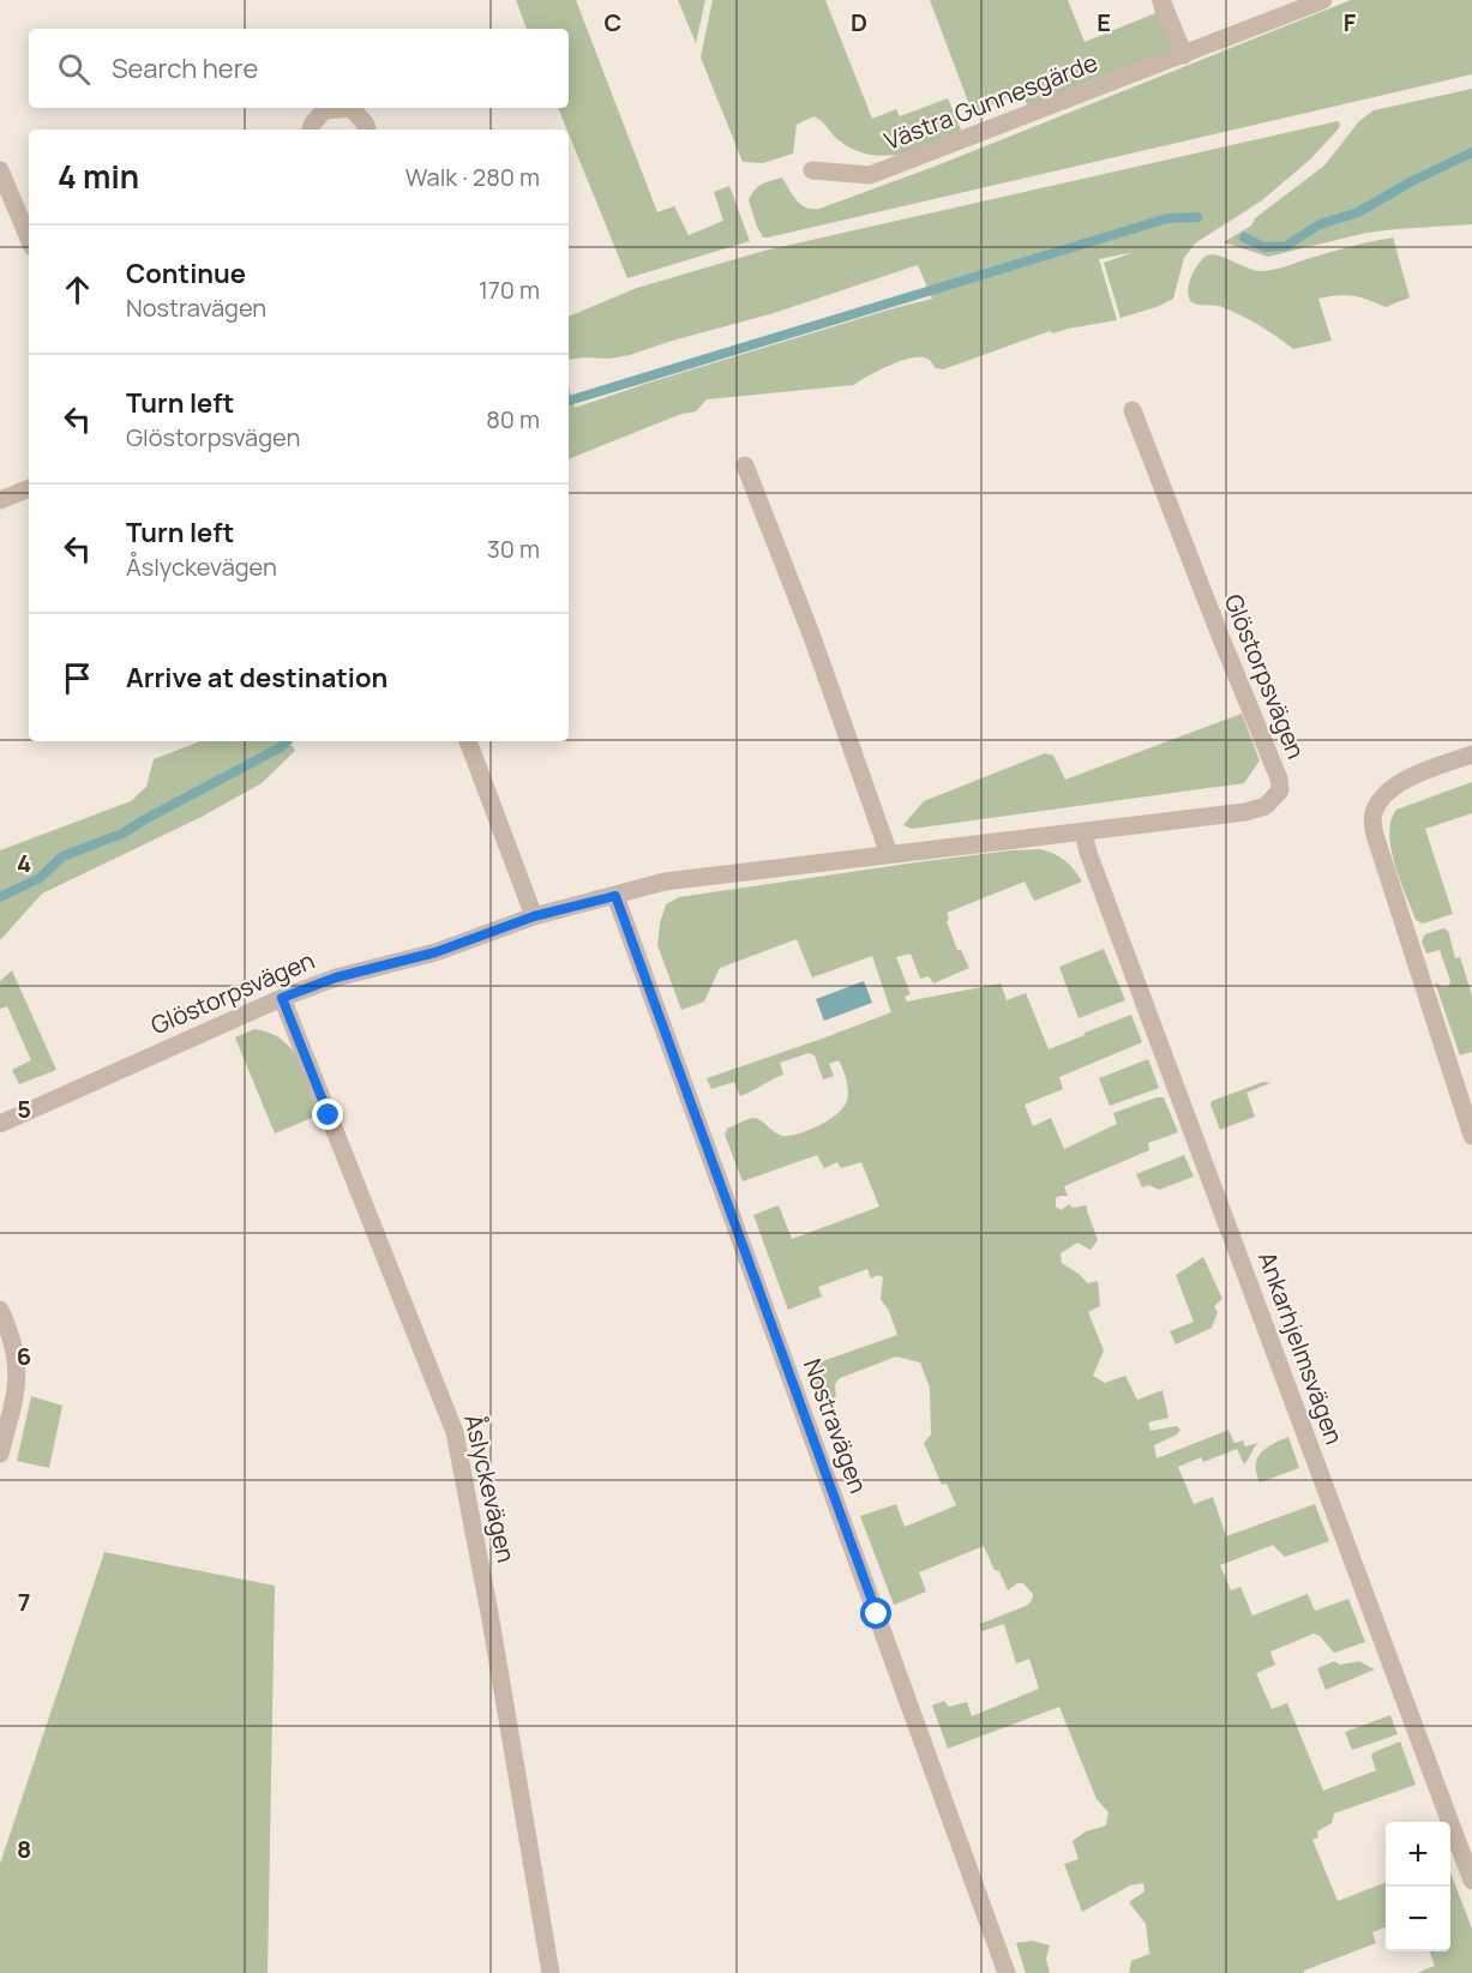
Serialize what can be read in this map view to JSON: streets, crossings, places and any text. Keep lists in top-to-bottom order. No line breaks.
{"streets":{"street":["Västra Gunnesgärde","Glöstorpsvägen","Ankarhjelmsvägen","Nostravägen","Åslyckevägen"]},"crossings":[["Glöstorpsvägen","Ankarhjelmsvägen"],["Glöstorpsvägen","Nostravägen"],["Glöstorpsvägen","Åslyckevägen"]],"page":{"search":"Search here","heading":["4 min","Walk · 280 m"],"list":[["Continue","Nostravägen","170 m"],["Turn left","Glöstorpsvägen","80 m"],["Turn left","Åslyckevägen","30 m"],"Arrive at destination"],"map_buttons":["+","−"]},"grid":{"columns":["C","D","E","F"],"rows":["4","5","6","7","8"]}}
